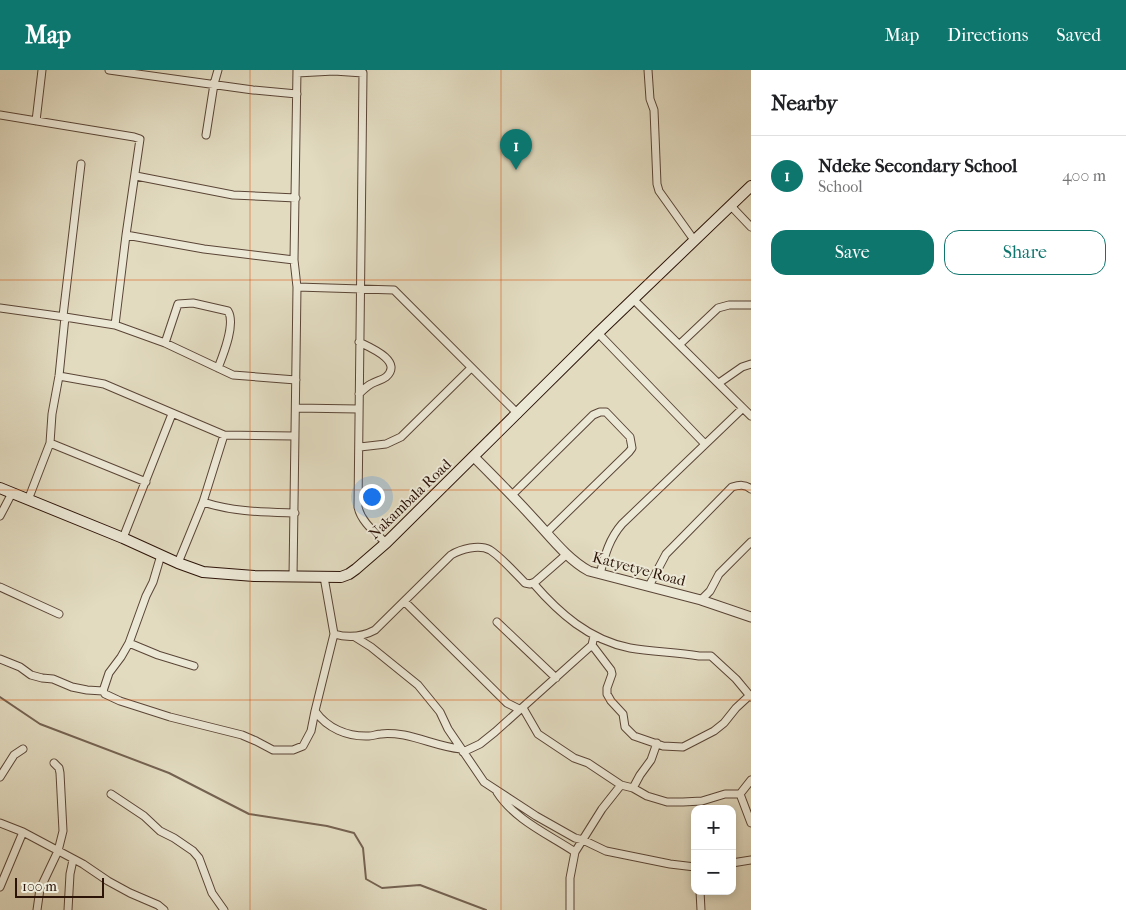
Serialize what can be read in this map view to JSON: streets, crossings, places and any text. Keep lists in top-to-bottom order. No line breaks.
{"streets":{"main road":["Nakambala Road"],"street":["Katyetye Road"]},"crossings":[["Nakambala Road","Katyetye Road"]],"scale_bar":"100 m","page":{"header":"Map","nav":["Map","Directions","Saved"],"heading":"Nearby","pins":"1","list":[{"mark":"1","name":"Ndeke Secondary School","note":"School","value":"400 m"}],"buttons":["Save","Share"],"map_buttons":["+","−"],"scale":"100 m"}}
